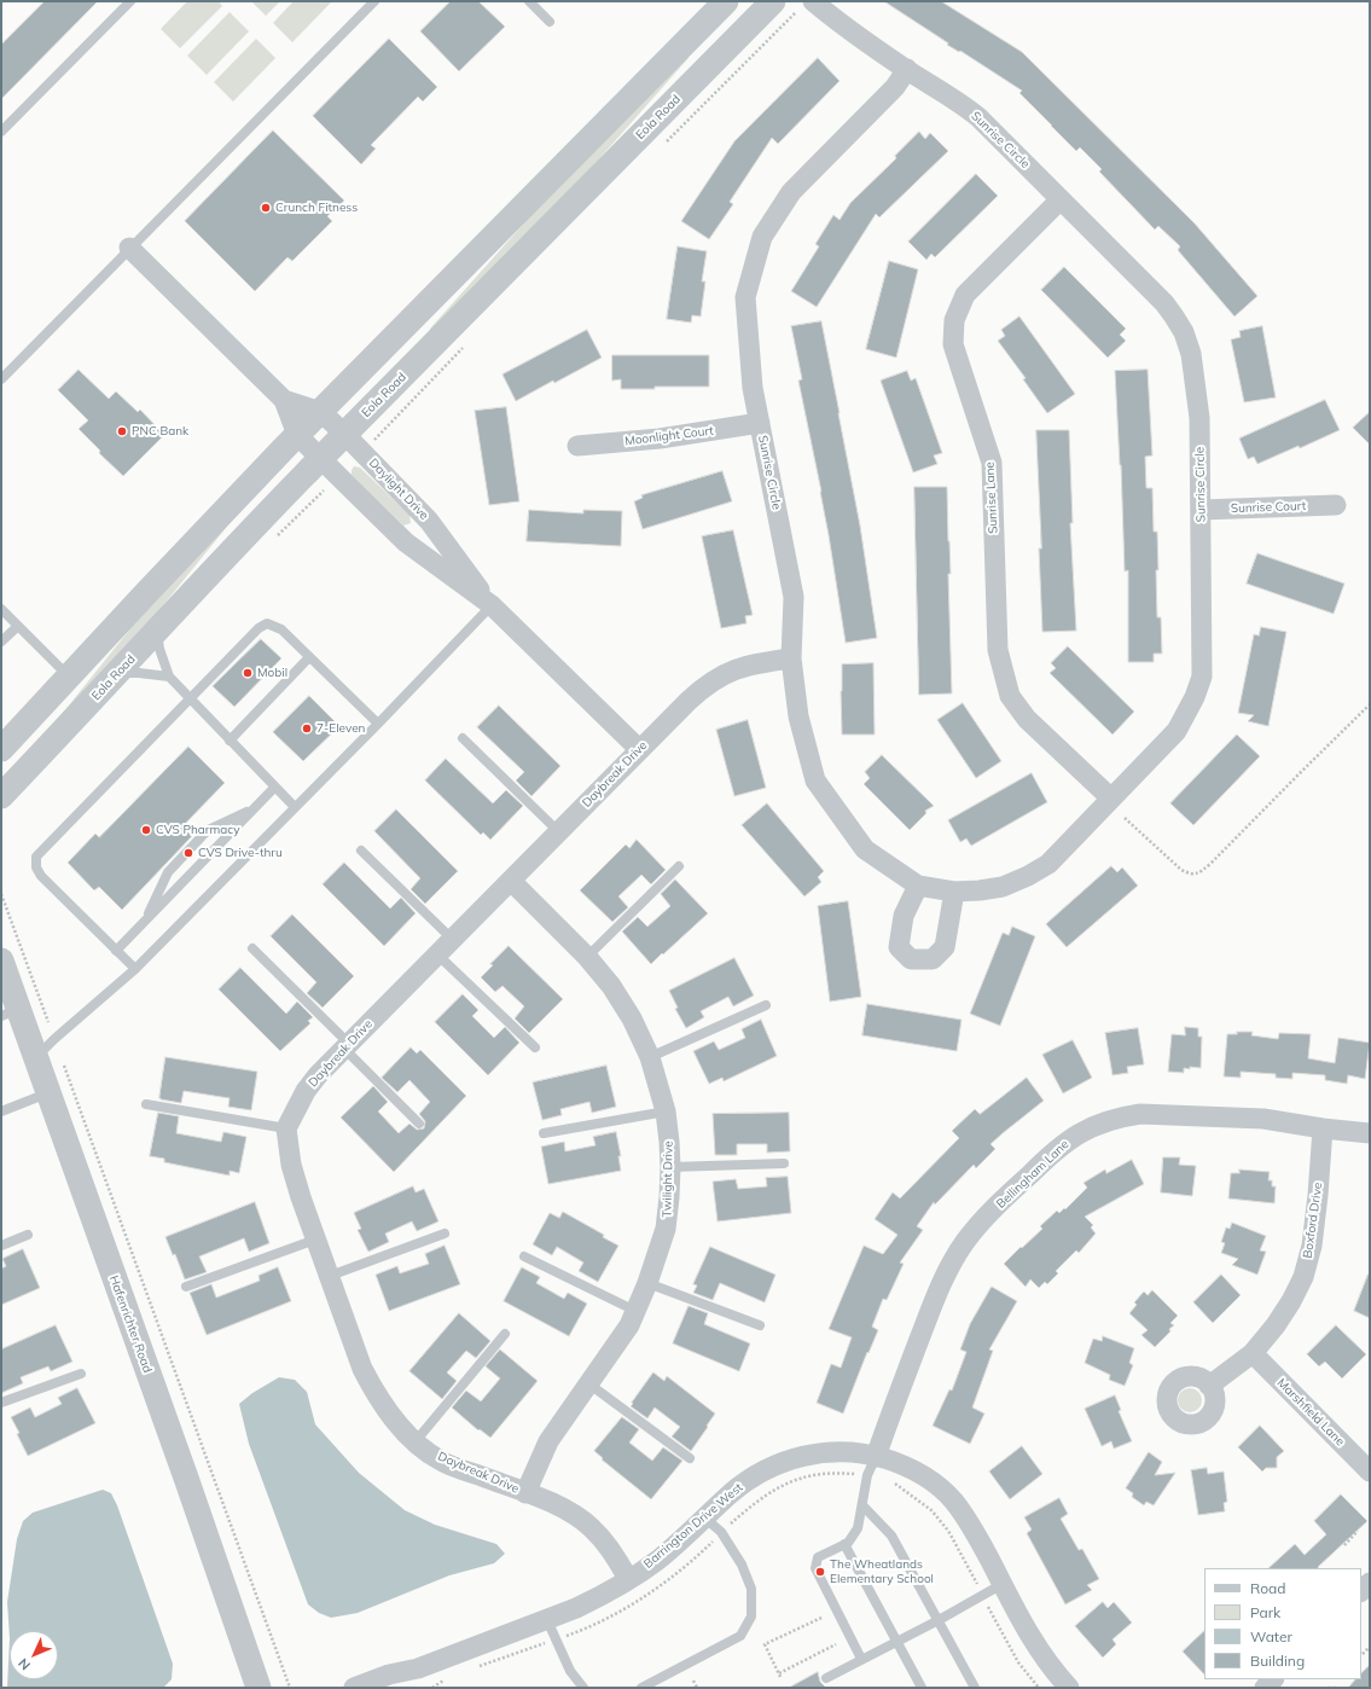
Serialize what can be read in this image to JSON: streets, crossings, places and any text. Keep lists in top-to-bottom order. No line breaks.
{"streets":{"street":["Eola Road","Sunrise Circle","Moonlight Court","Daylight Drive","Sunrise Lane","Sunrise Court","Daybreak Drive","Bellingham Lane","Twilight Drive","Boxford Drive","Hafenrichter Road","Marshfield Lane","Barrington Drive West"]},"crossings":[["Eola Road","Daylight Drive"],["Sunrise Circle","Moonlight Court"],["Sunrise Circle","Sunrise Lane"],["Sunrise Circle","Sunrise Court"],["Sunrise Circle","Daybreak Drive"],["Daylight Drive","Daybreak Drive"],["Daybreak Drive","Twilight Drive"],["Daybreak Drive","Barrington Drive West"],["Bellingham Lane","Boxford Drive"],["Bellingham Lane","Barrington Drive West"],["Boxford Drive","Marshfield Lane"]],"places":["Crunch Fitness","PNC Bank","Mobil","7-Eleven","CVS Pharmacy","CVS Drive-thru","The Wheatlands Elementary School"],"legend":["Road","Park","Water","Building"],"north":"bottom left"}
